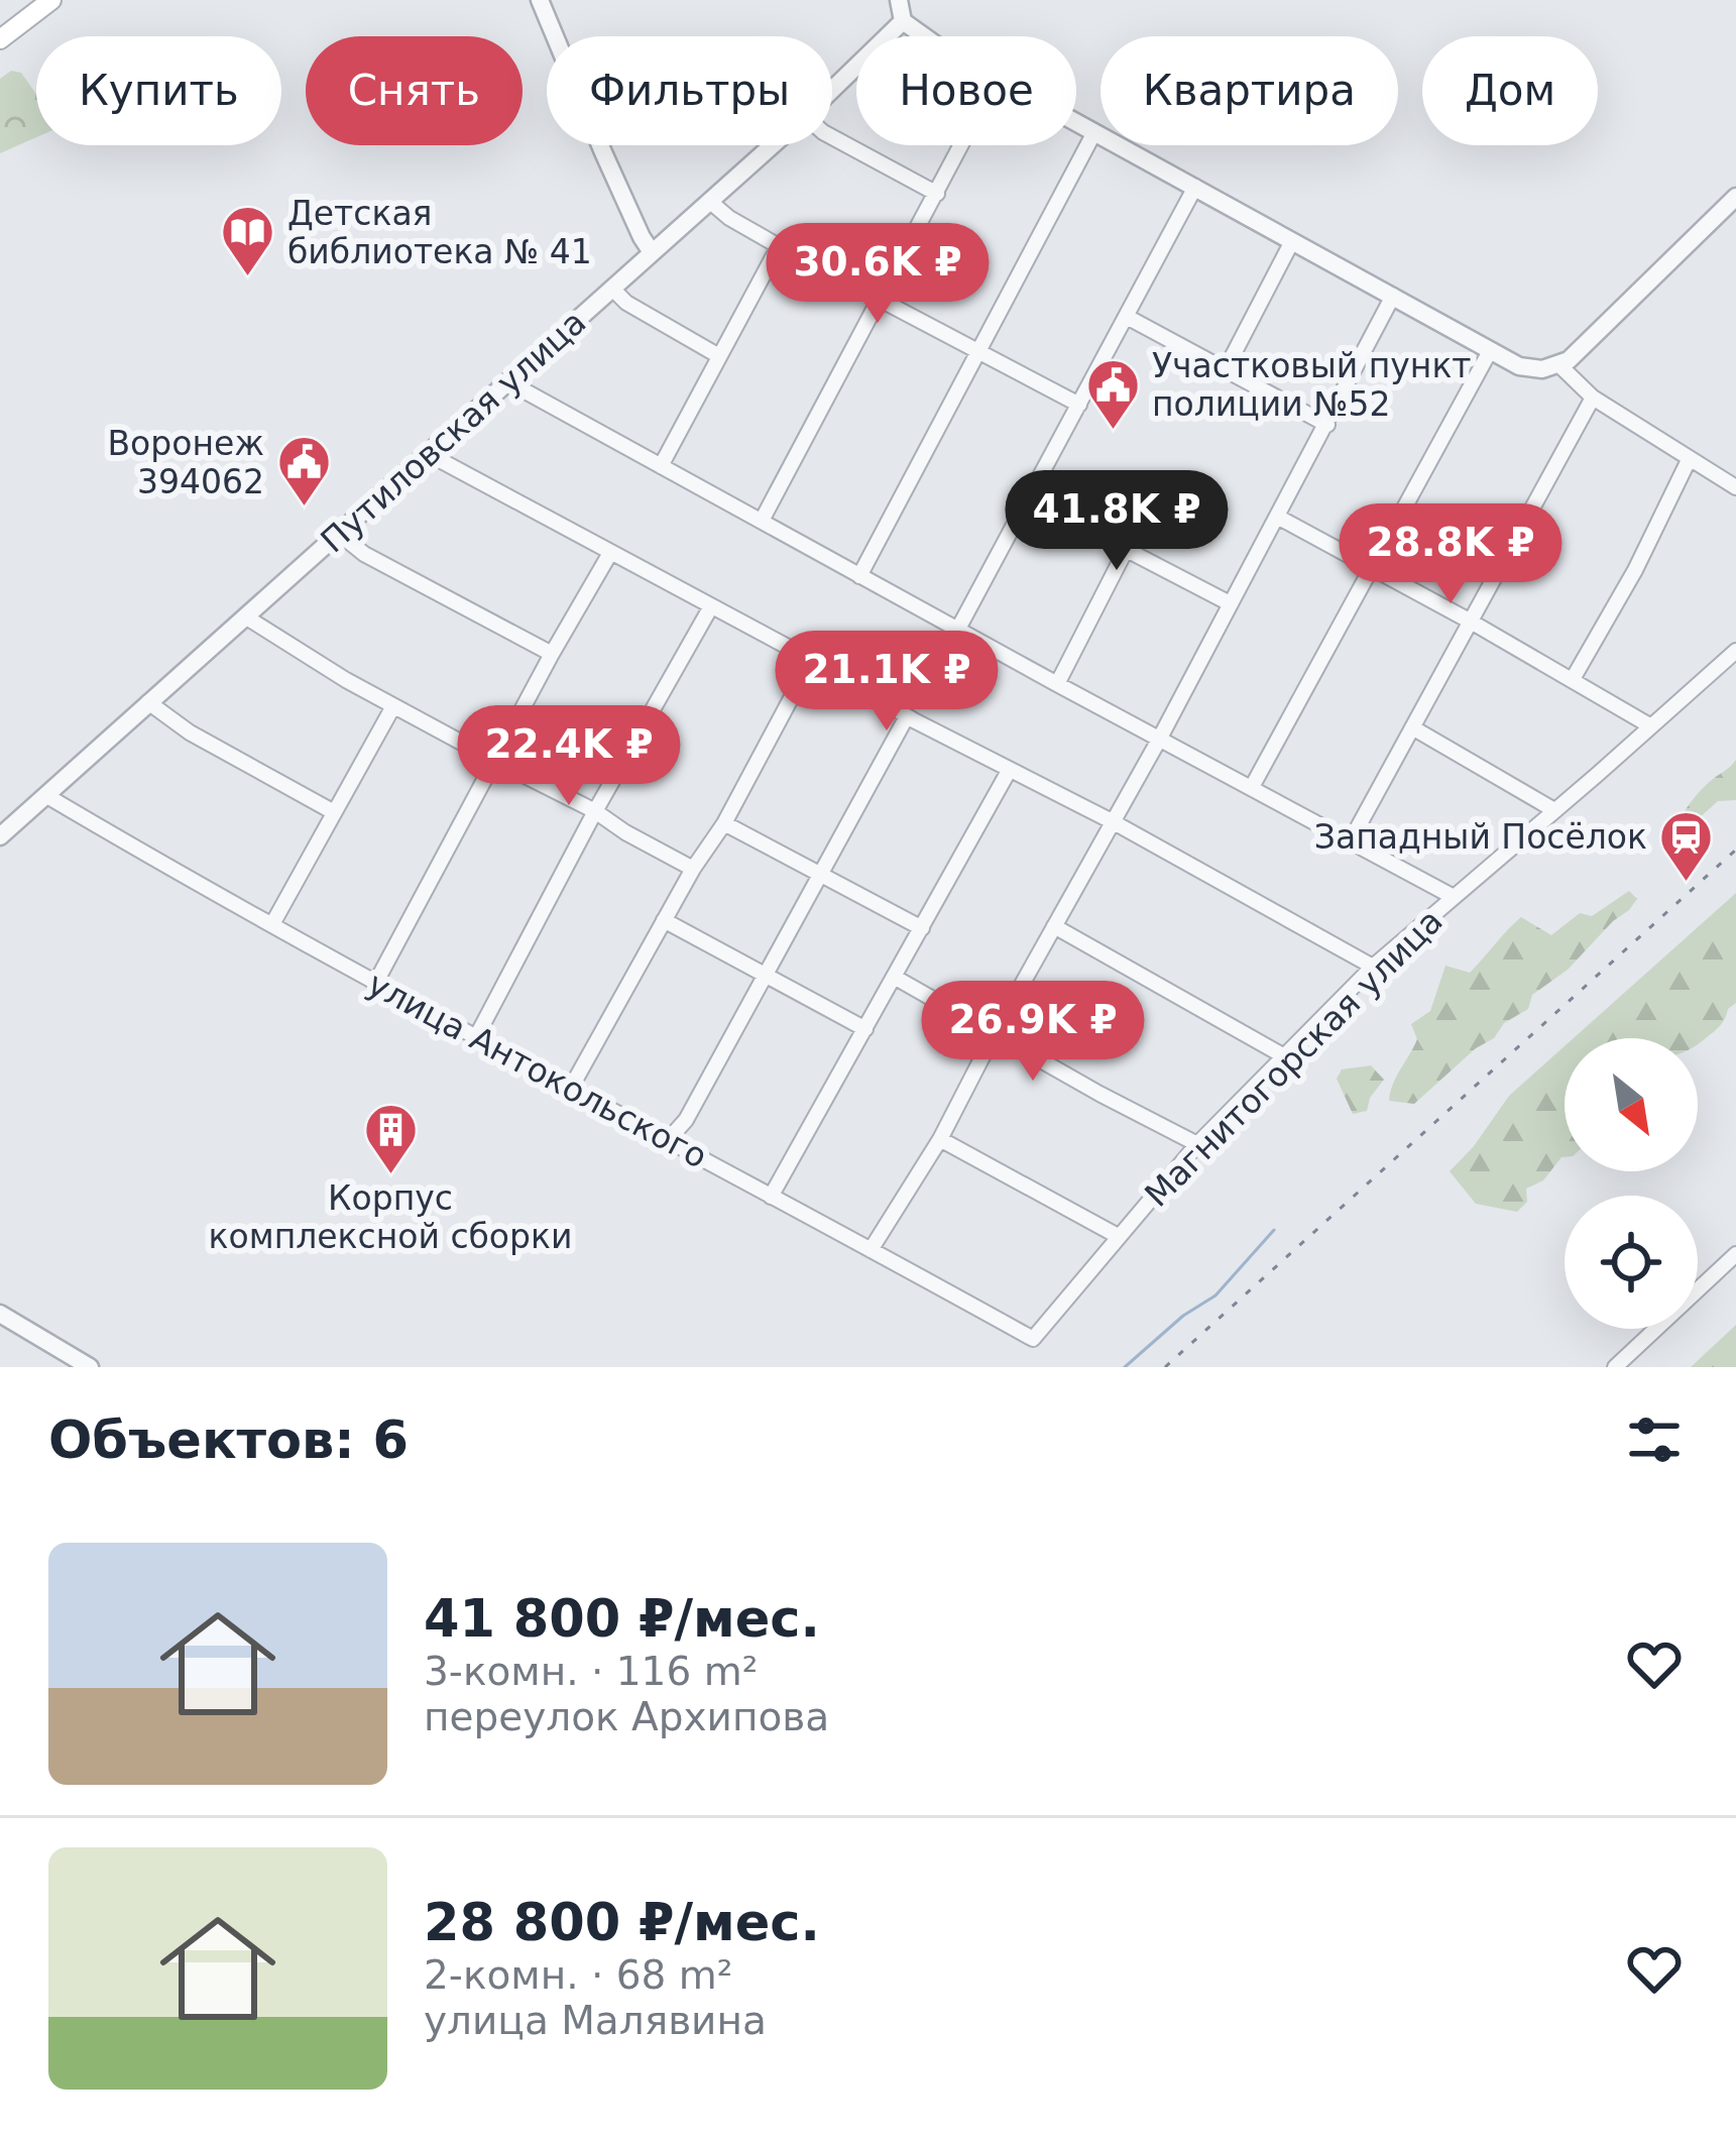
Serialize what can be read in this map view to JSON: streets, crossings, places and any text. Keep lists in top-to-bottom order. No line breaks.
{"streets":{"street":["Путиловская улица","Магнитогорская улица","улица Антокольского"]},"crossings":[["Путиловская улица","улица Антокольского"],["Магнитогорская улица","улица Антокольского"]],"places":{"library":["Детская библиотека № 41"],"public building":["Участковый пункт полиции №52","Воронеж 394062"],"station":["Западный Посёлок"],"building":["Корпус комплексной сборки"]},"north":"bottom right","page":{"chip":["Купить","Снять","Фильтры","Новое","Квартира","Дом"],"price":["30.6K ₽","41.8K ₽","28.8K ₽","21.1K ₽","22.4K ₽","26.9K ₽"],"heading":"Объектов: 6","list":[{"name":"41 800 ₽/мес.","note":"3-комн. · 116 m² · переулок Архипова"},{"name":"28 800 ₽/мес.","note":"2-комн. · 68 m² · улица Малявина"}]}}
